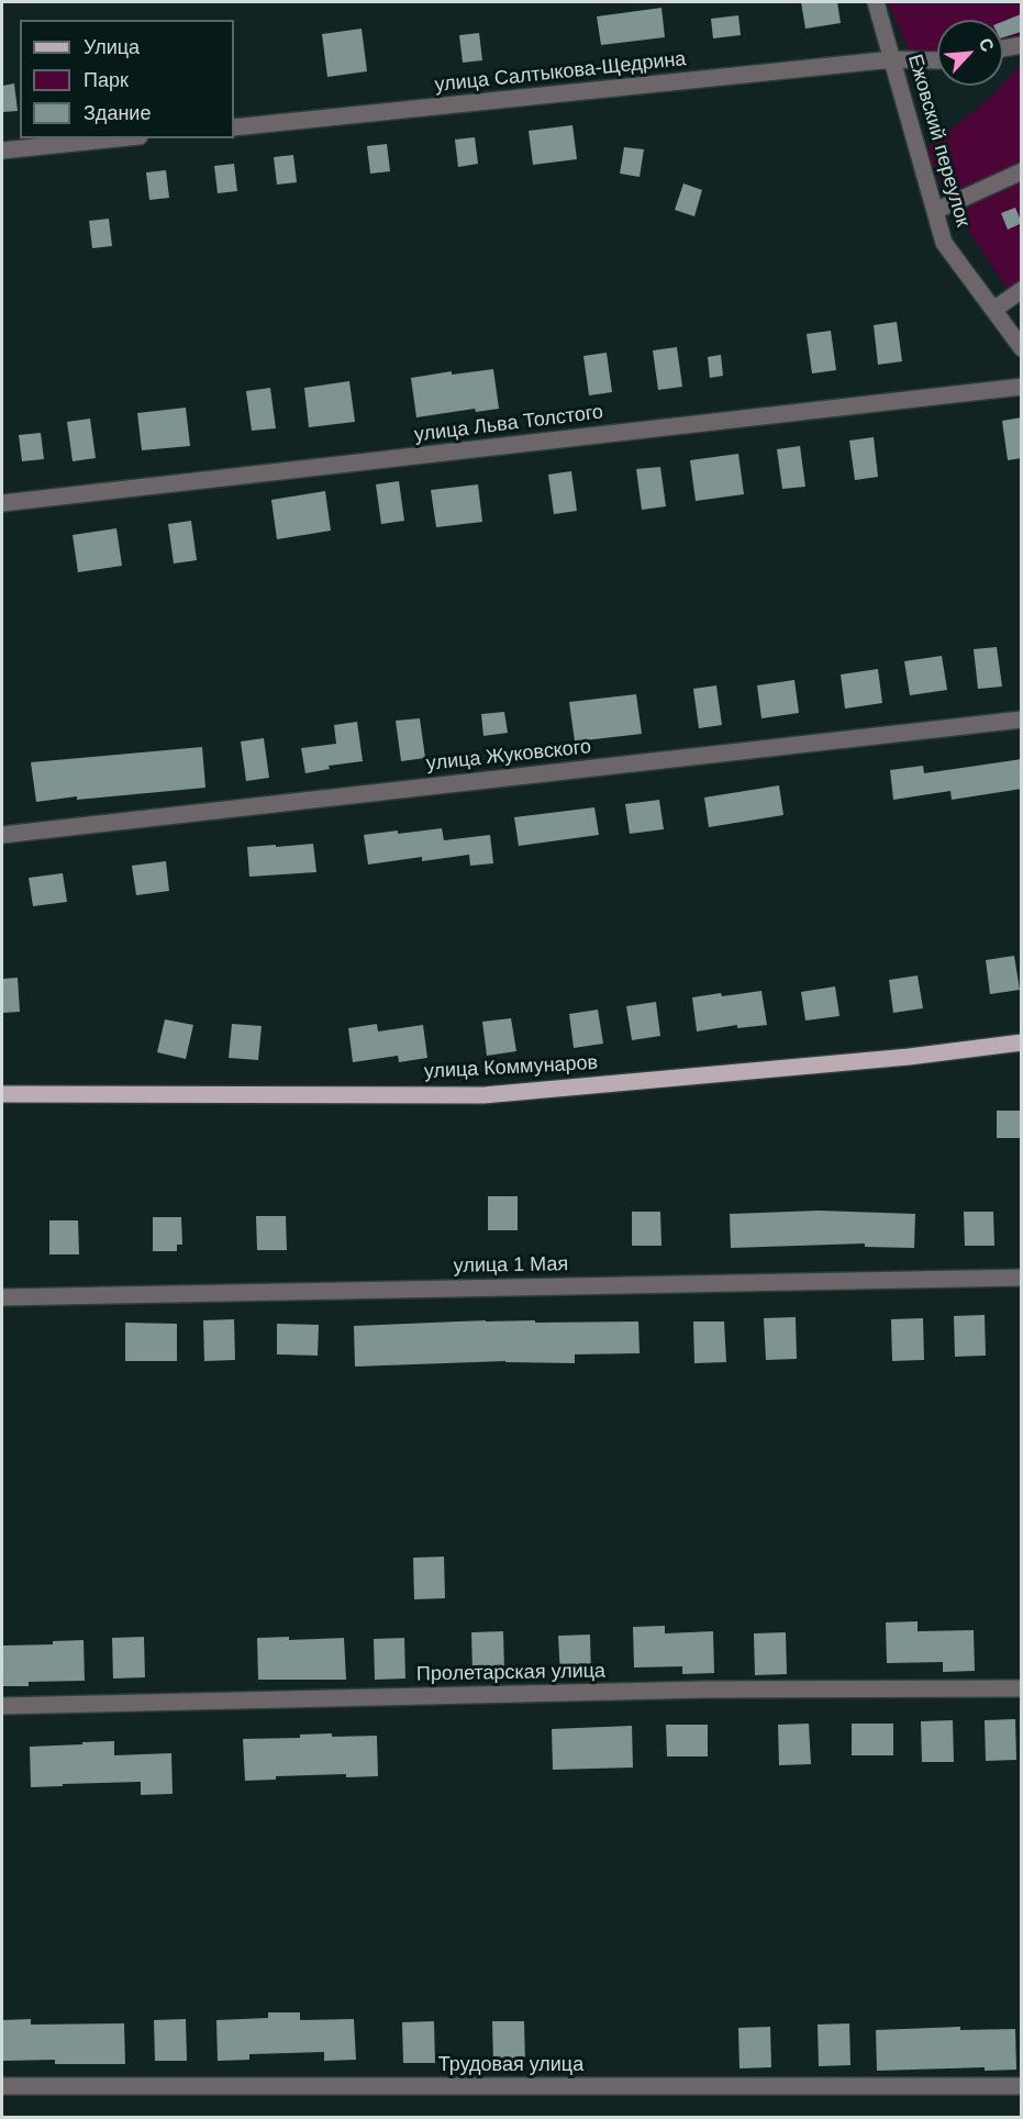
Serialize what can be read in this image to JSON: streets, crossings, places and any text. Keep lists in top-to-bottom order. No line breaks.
{"streets":{"main road":["улица Коммунаров"],"street":["улица Салтыкова-Щедрина","Ежовский переулок","улица Льва Толстого","улица Жуковского","улица 1 Мая","Пролетарская улица","Трудовая улица"]},"crossings":[["улица Салтыкова-Щедрина","Ежовский переулок"]],"legend":["Улица","Парк","Здание"],"north":"top right"}
